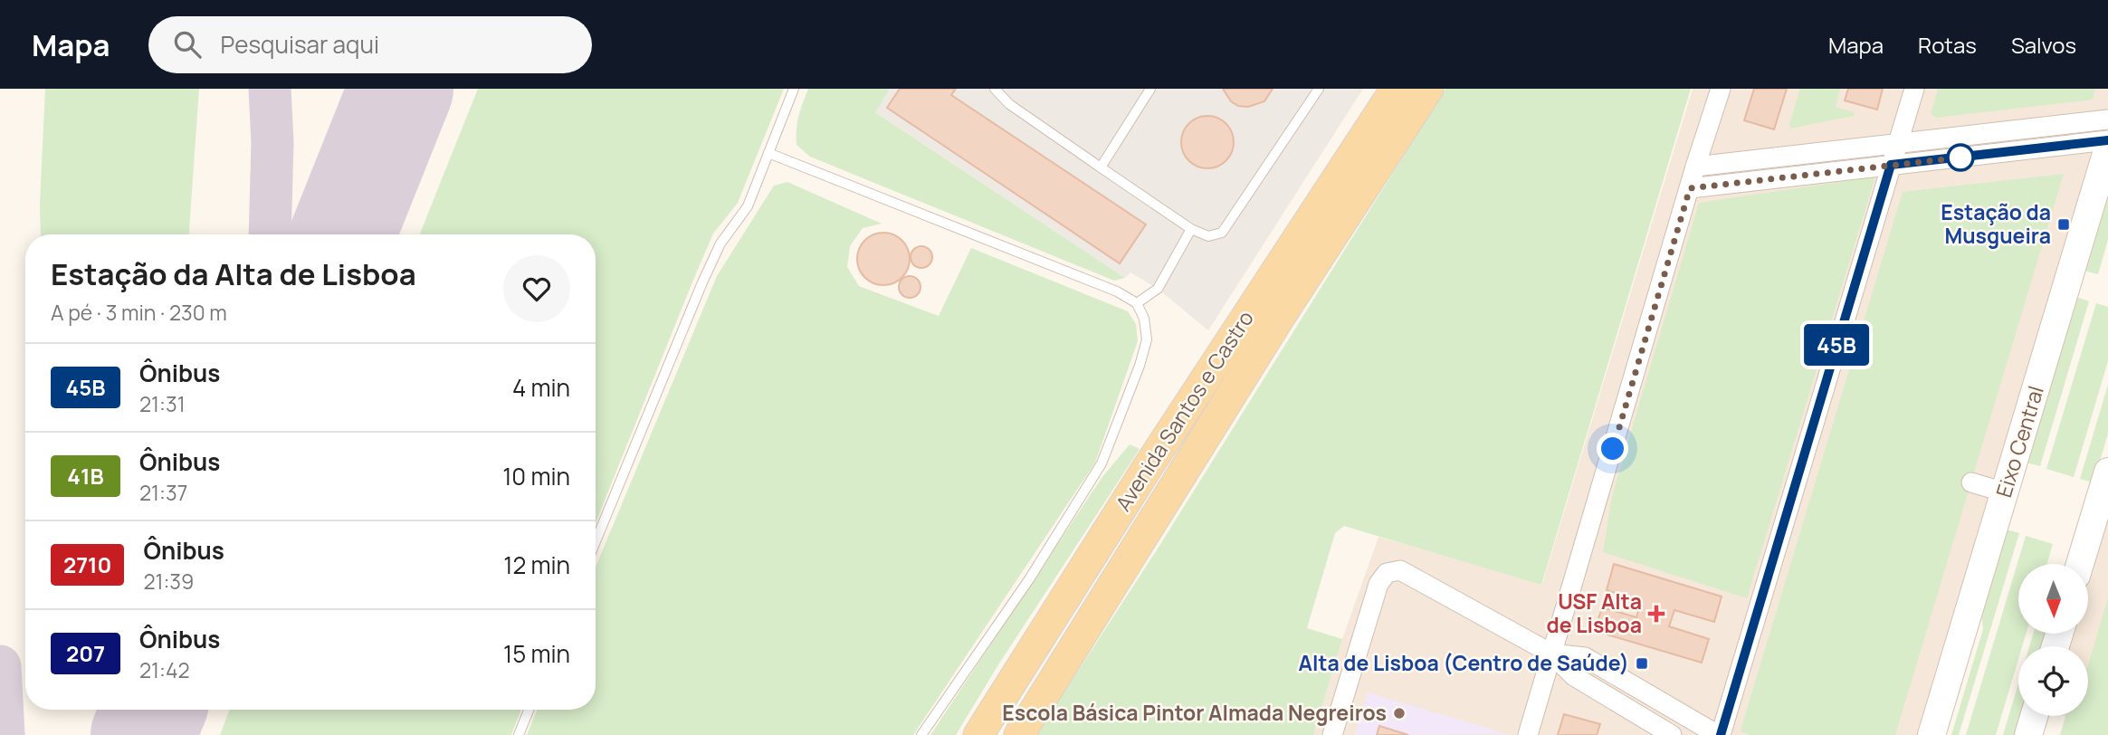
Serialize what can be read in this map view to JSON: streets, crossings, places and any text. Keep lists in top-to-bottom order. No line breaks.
{"streets":{"main road":["Avenida Santos e Castro","Eixo Central"]},"places":{"transit":["Estação da Musgueira","Alta de Lisboa (Centro de Saúde)"],"health":["USF Alta de Lisboa"],"other":["Escola Básica Pintor Almada Negreiros"]},"lines":["bus line 45B"],"north":"bottom","page":{"header":"Mapa","search":"Pesquisar aqui","nav":["Mapa","Rotas","Salvos"],"on_map":"45B","heading":["Estação da Alta de Lisboa","A pé · 3 min · 230 m"],"list":[{"mark":"45B","name":"Ônibus","note":"21:31","value":"4 min"},{"mark":"41B","name":"Ônibus","note":"21:37","value":"10 min"},{"mark":"2710","name":"Ônibus","note":"21:39","value":"12 min"},{"mark":"207","name":"Ônibus","note":"21:42","value":"15 min"}]}}
